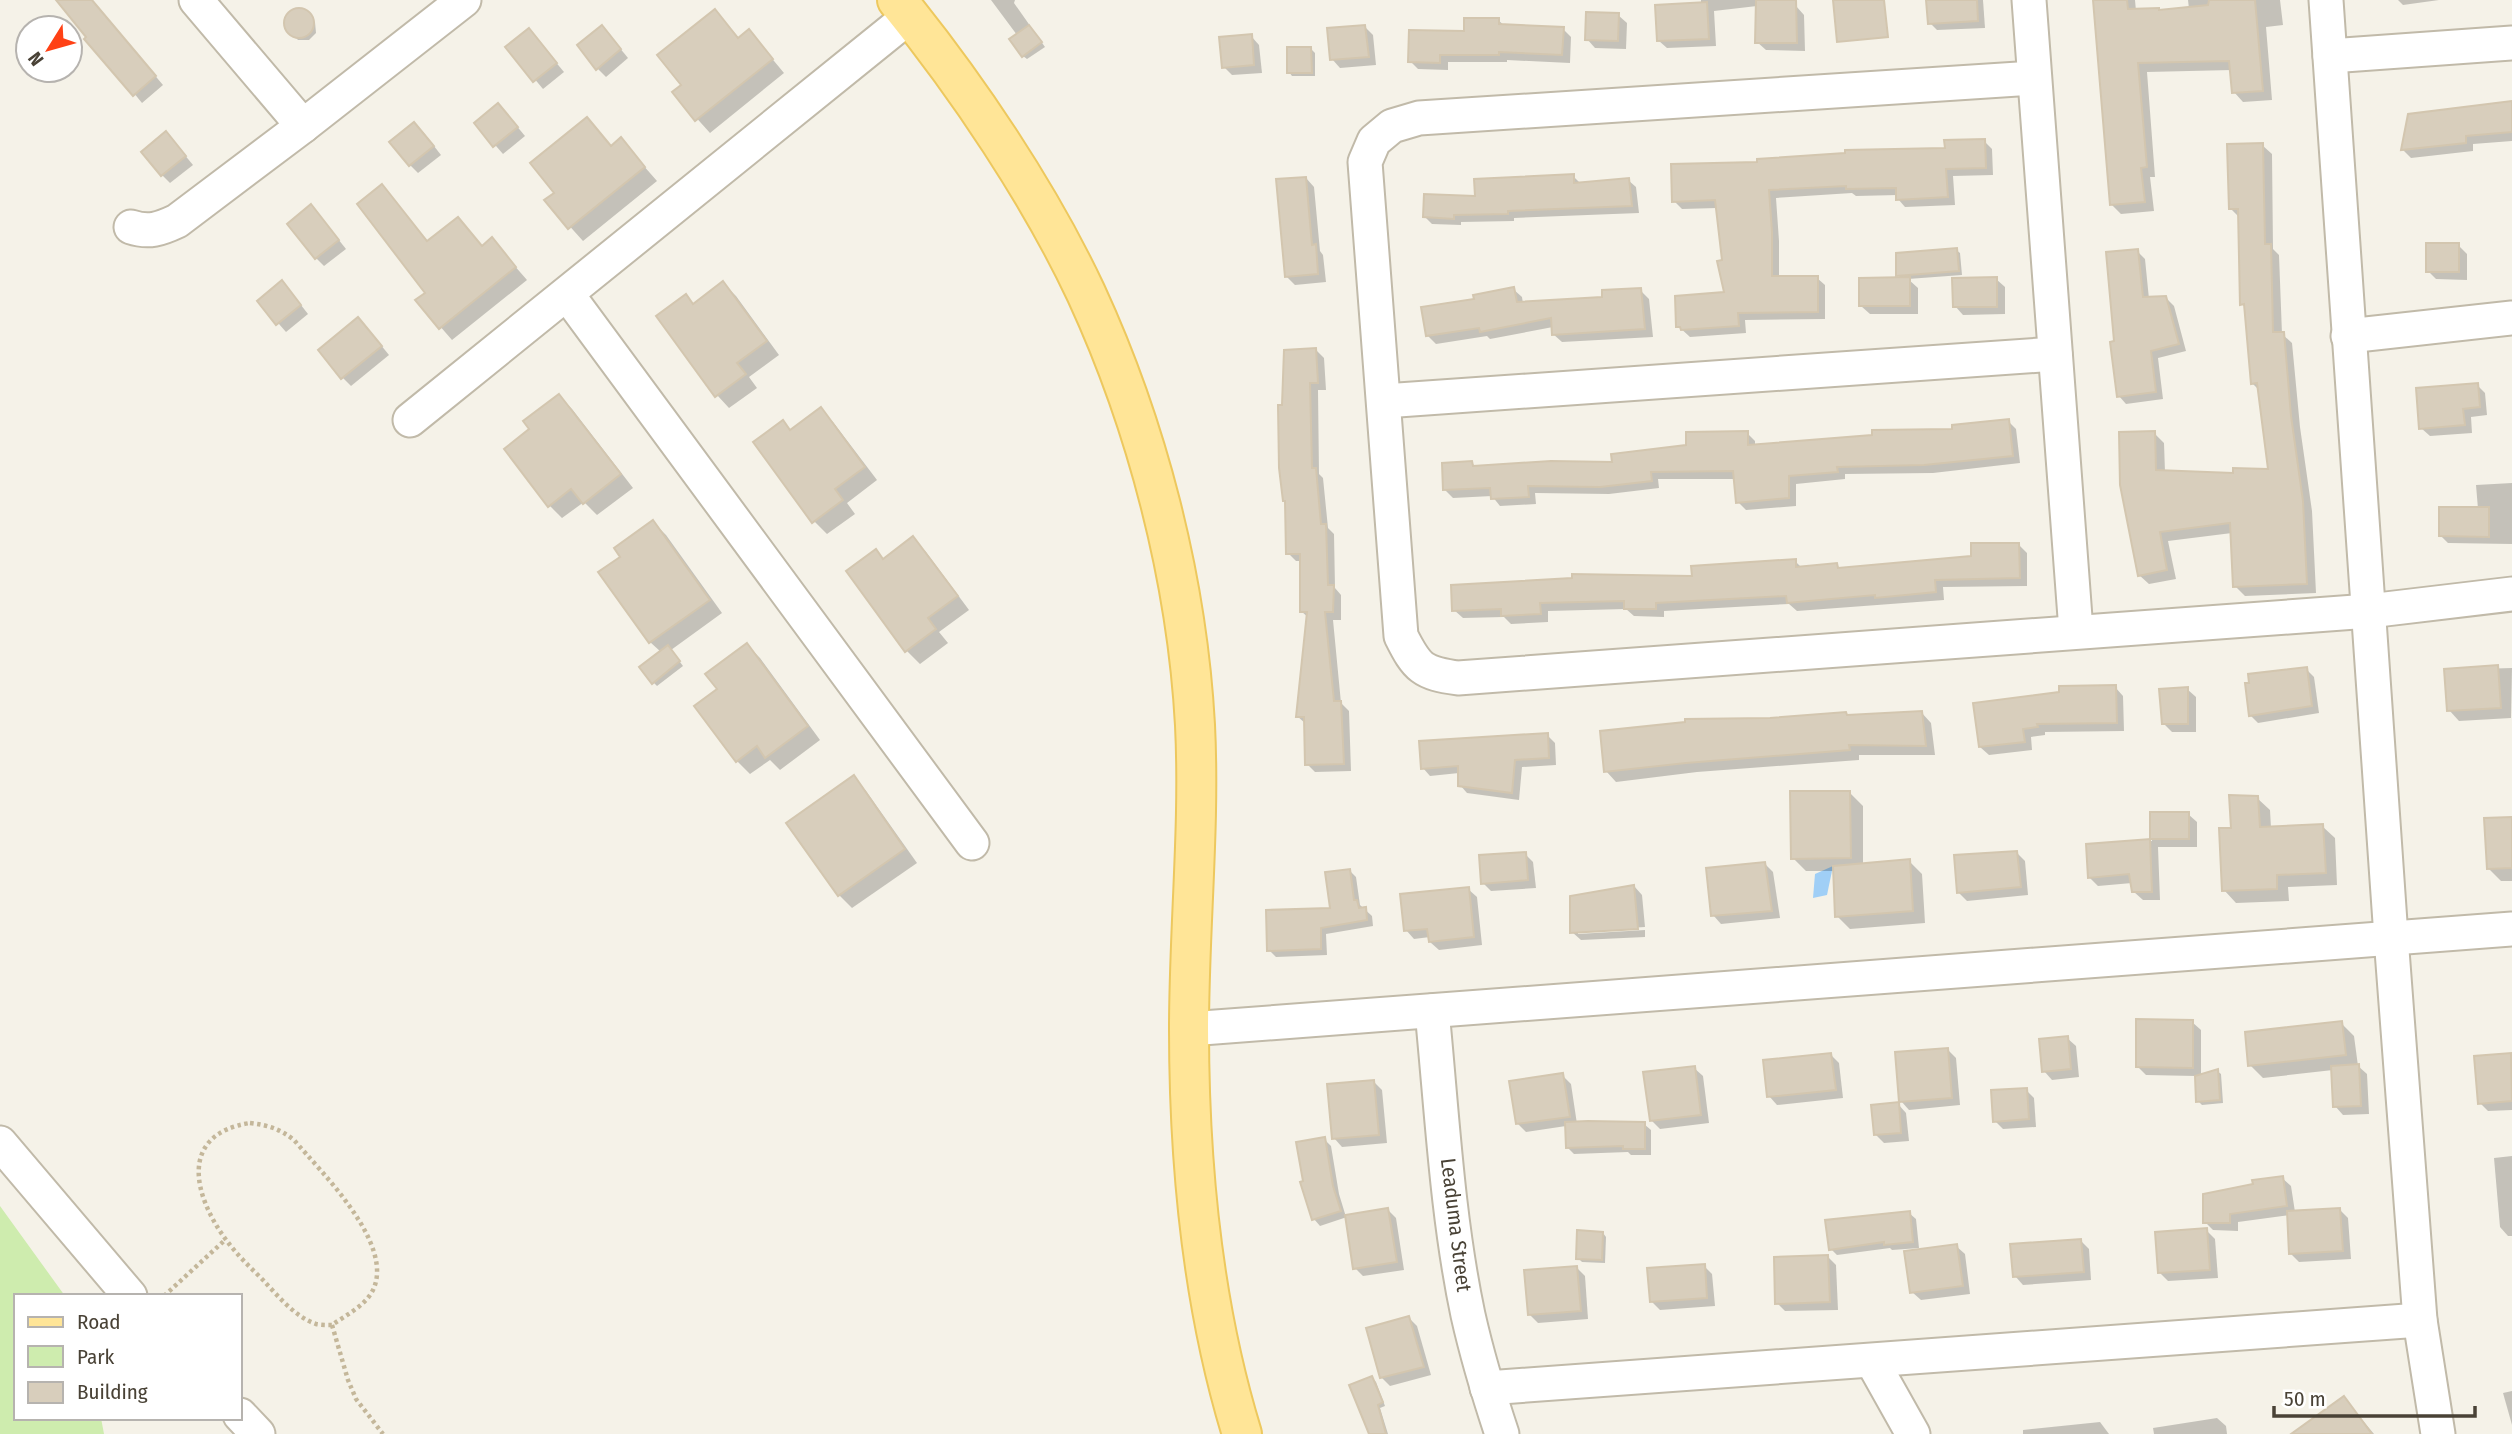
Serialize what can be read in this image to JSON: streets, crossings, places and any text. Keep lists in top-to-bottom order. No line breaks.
{"streets":{"street":["Leaduma Street"]},"legend":["Road","Park","Building"],"scale_bar":"50 m","north":"bottom left"}
